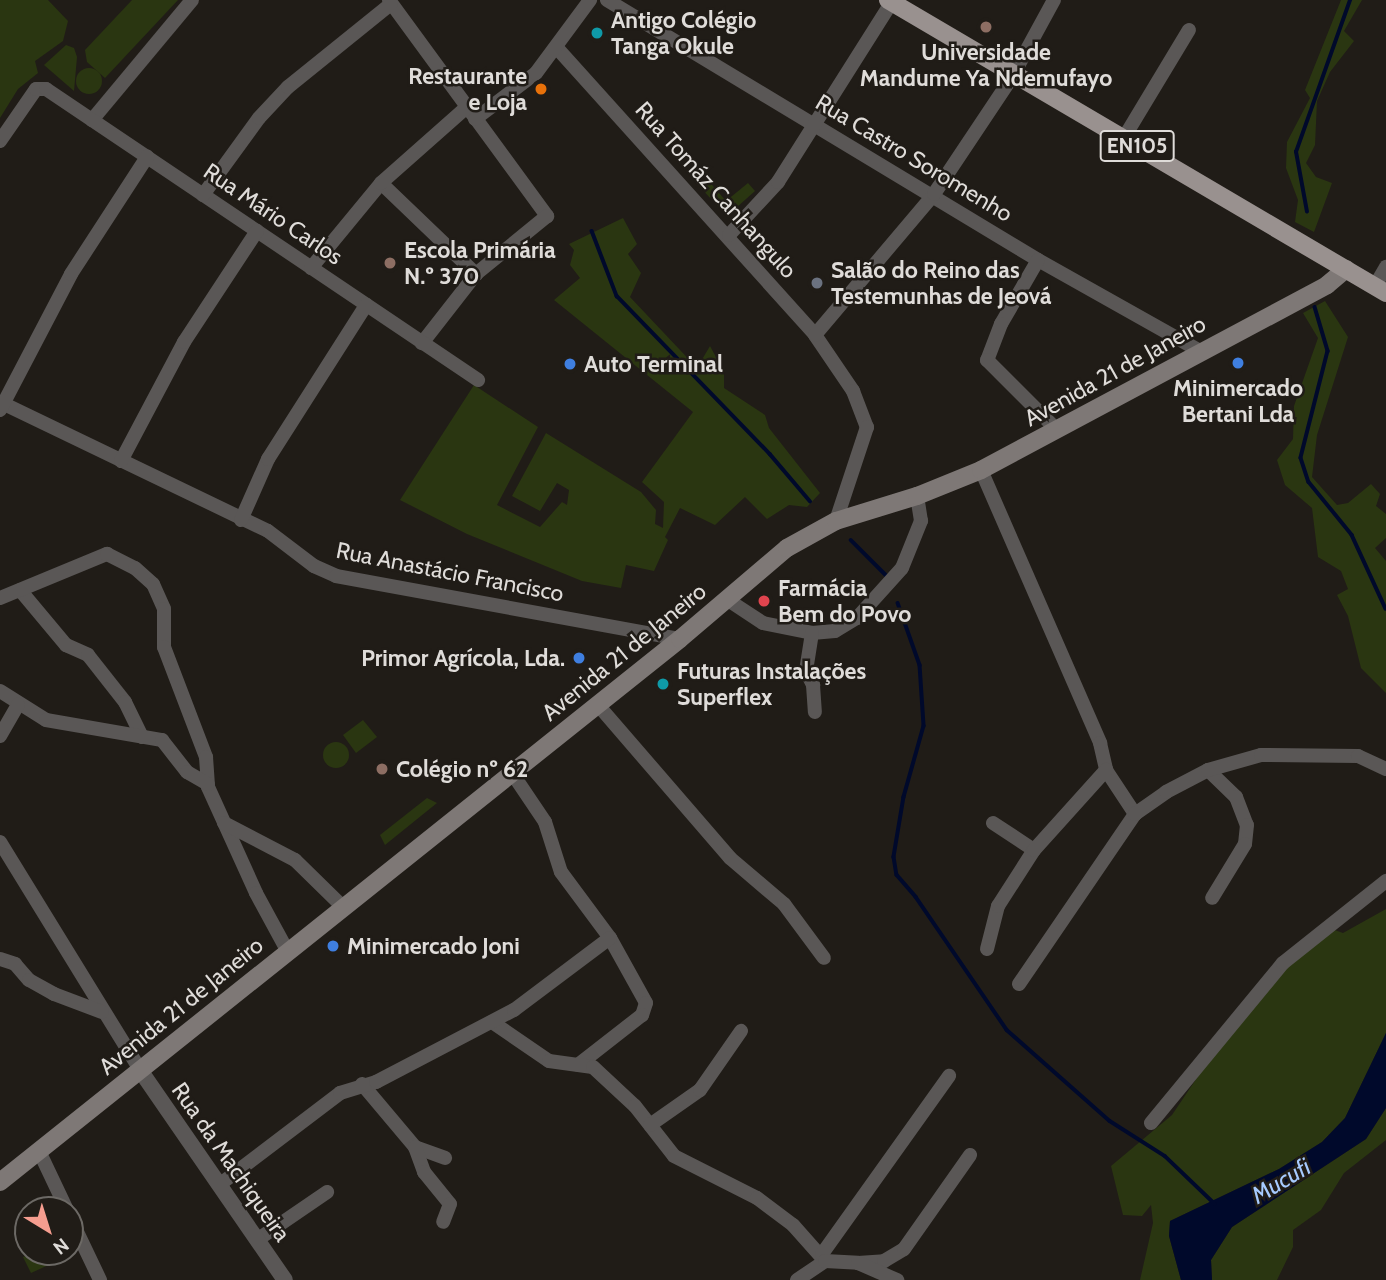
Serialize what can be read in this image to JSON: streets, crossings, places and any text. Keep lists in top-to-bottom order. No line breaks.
{"streets":{"main road":["EN105","Avenida 21 de Janeiro"],"street":["Rua Castro Soromenho","Rua Tomáz Canhangulo","Rua Mário Carlos","Rua Anastácio Francisco","Rua da Machiqueira"]},"crossings":[["EN105","Avenida 21 de Janeiro"],["Rua Castro Soromenho","Avenida 21 de Janeiro"],["Rua Tomáz Canhangulo","Avenida 21 de Janeiro"],["Avenida 21 de Janeiro","Rua Anastácio Francisco"],["Avenida 21 de Janeiro","Rua da Machiqueira"]],"water":["Mucufi"],"places":["Universidade Mandume Ya Ndemufayo","Antigo Colégio Tanga Okule","Restaurante e Loja","Escola Primária N.º 370","Salão do Reino das Testemunhas de Jeová","Minimercado Bertani Lda","Auto Terminal","Farmácia Bem do Povo","Primor Agrícola, Lda.","Futuras Instalações Superflex","Colégio nº 62","Minimercado Joni"],"north":"bottom right"}
